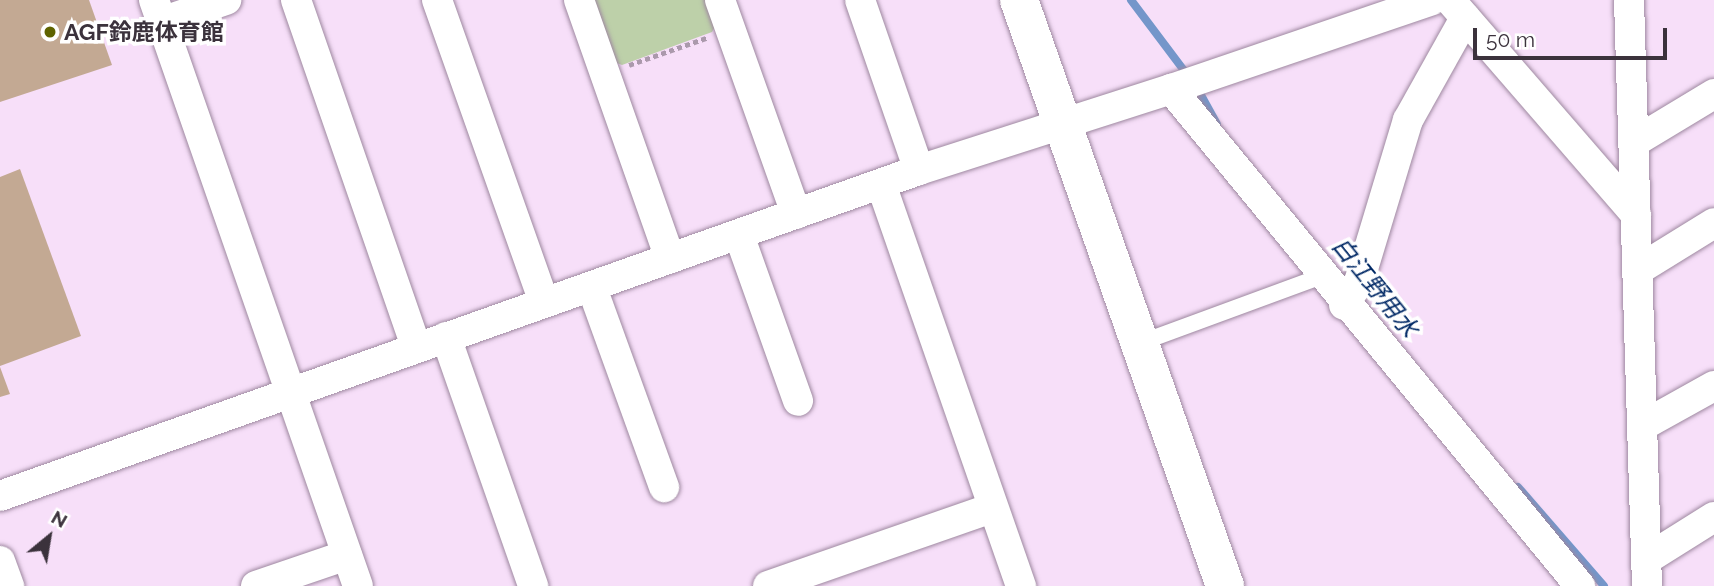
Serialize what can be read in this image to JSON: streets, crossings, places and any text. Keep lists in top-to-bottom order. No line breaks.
{"water":["白江野用水"],"places":["AGF鈴鹿体育館"],"scale_bar":"50 m","north":"top right"}
